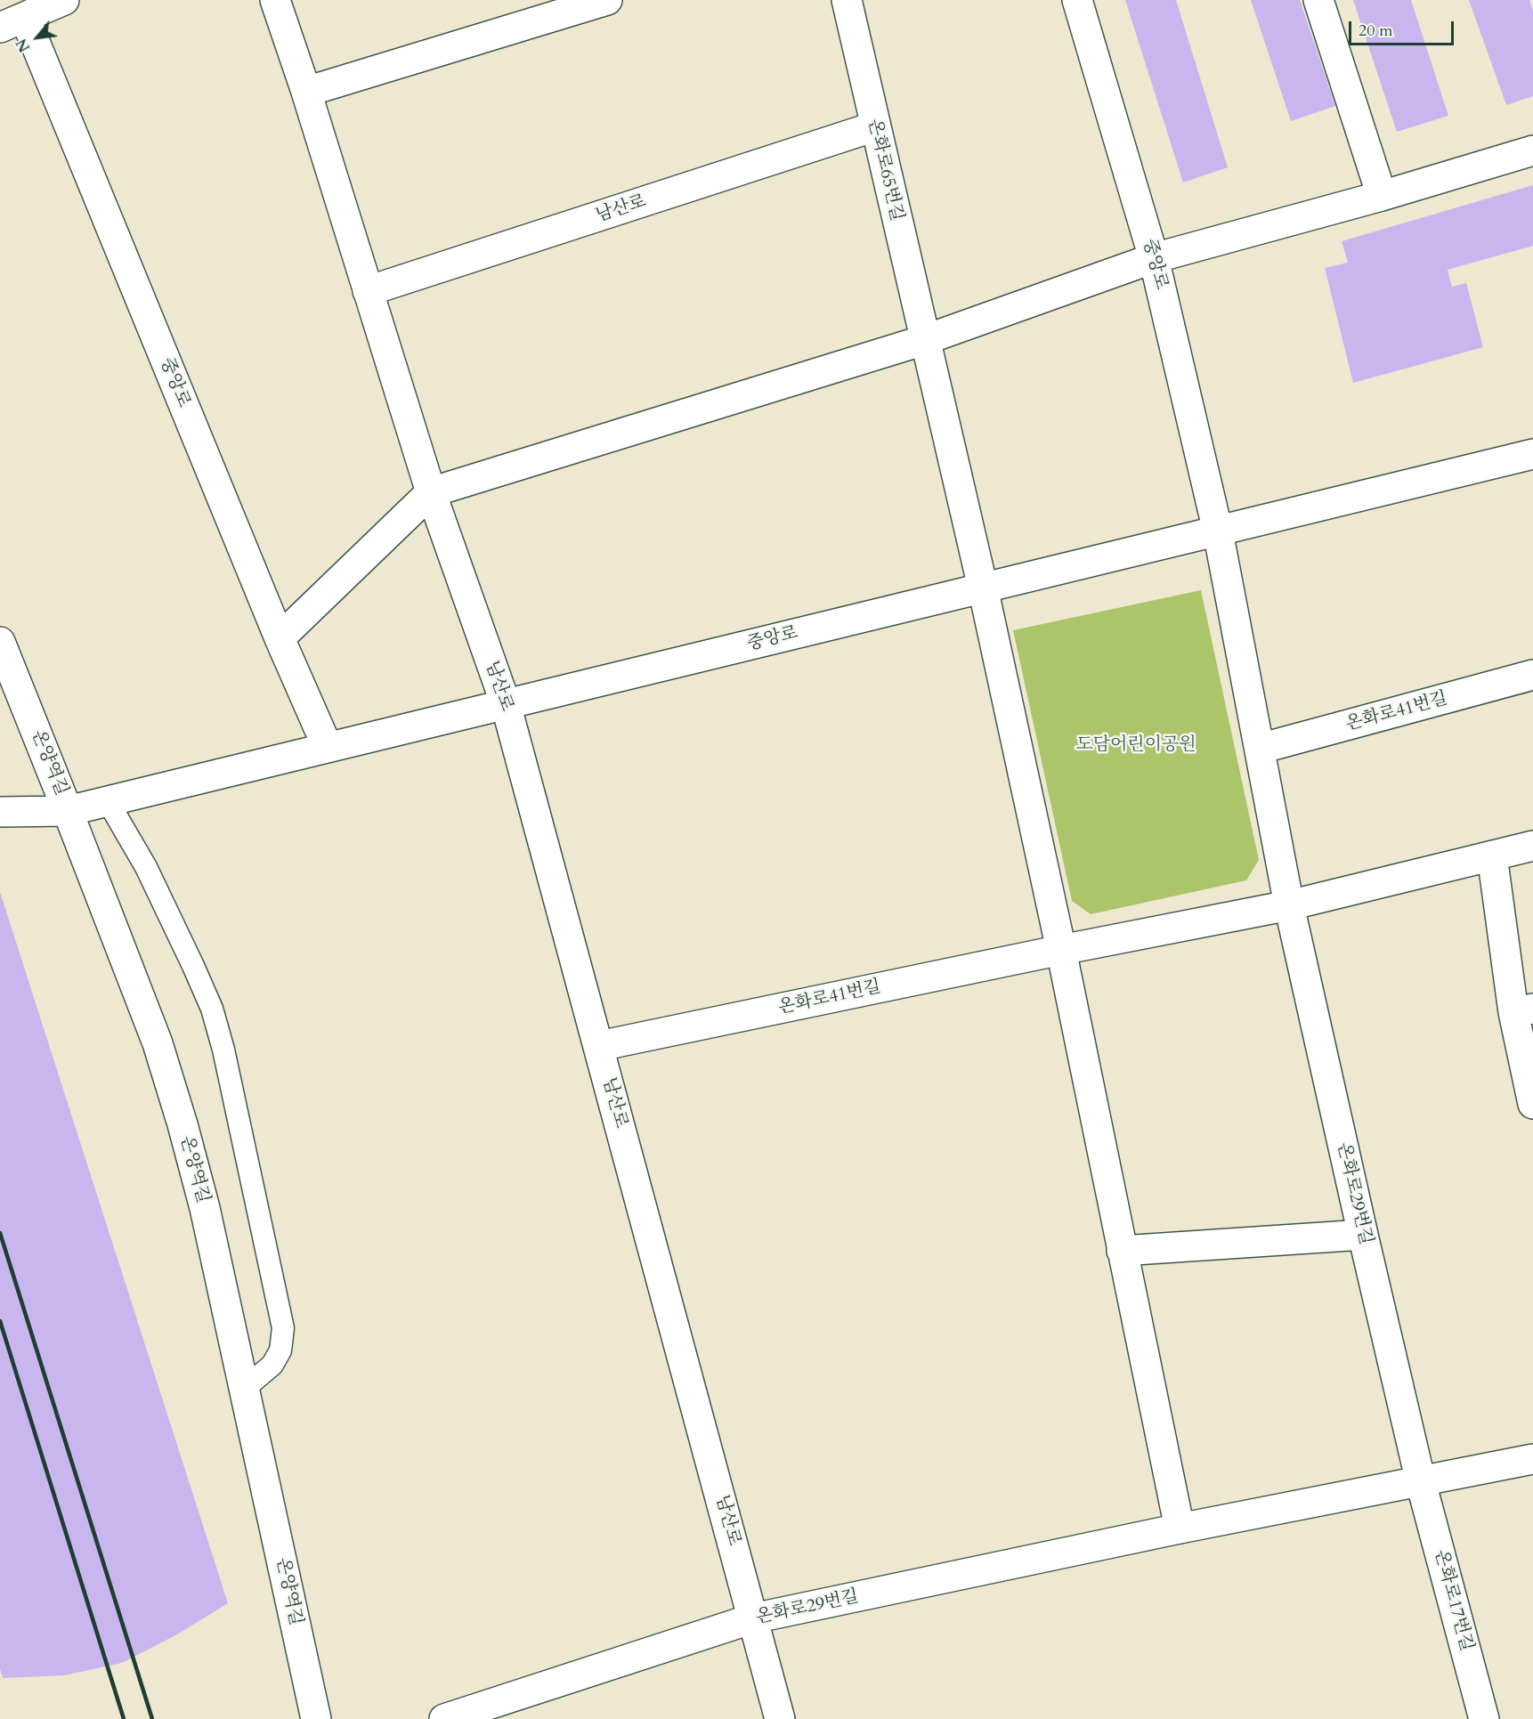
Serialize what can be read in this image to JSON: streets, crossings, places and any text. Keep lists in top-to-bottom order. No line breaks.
{"streets":{"street":["온화로65번길","남산로","중앙로","온화로41번길","온양역길","온화로29번길","온화로17번길"]},"crossings":[["온화로65번길","남산로"],["온화로65번길","중앙로"],["남산로","중앙로"],["남산로","온화로41번길"],["남산로","온화로29번길"],["중앙로","온양역길"],["온화로41번길","온화로29번길"],["온화로29번길","온화로17번길"]],"parks":["도담어린이공원"],"scale_bar":"20 m","north":"bottom left"}
